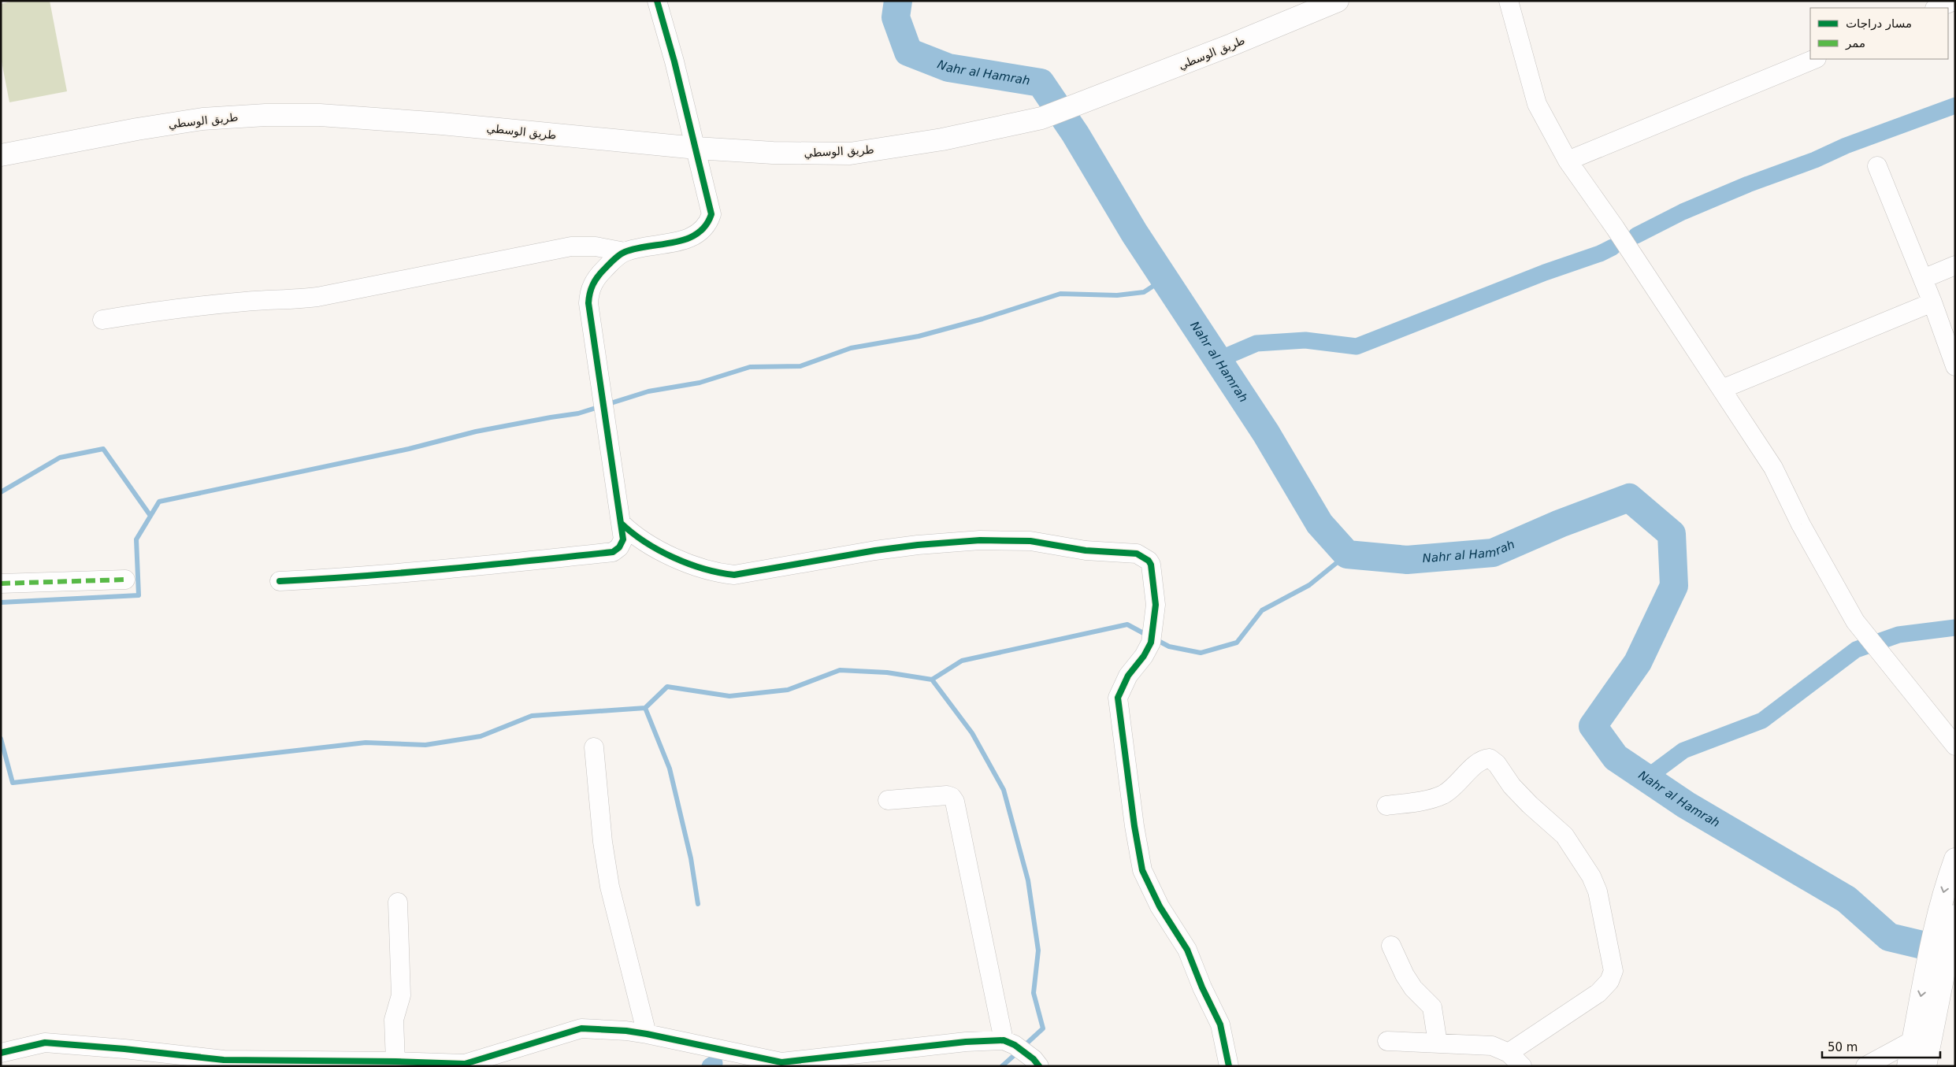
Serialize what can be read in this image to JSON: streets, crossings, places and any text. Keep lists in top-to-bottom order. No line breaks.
{"streets":{"main road":["طريق الوسطي"]},"water":["Nahr al Hamrah"],"legend":["مسار دراجات","ممر"],"scale_bar":"50 m"}
